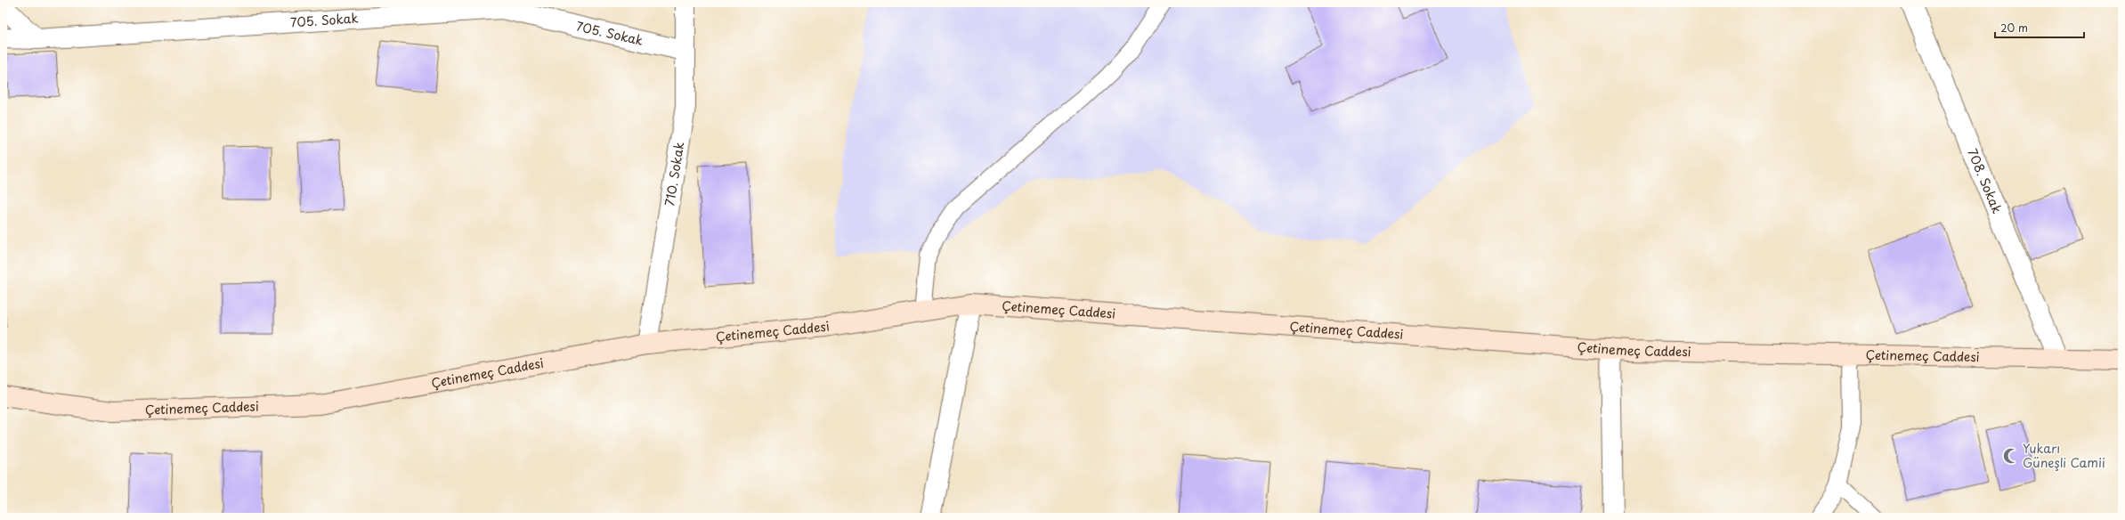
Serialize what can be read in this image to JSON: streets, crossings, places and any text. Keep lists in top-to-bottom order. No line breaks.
{"streets":{"main road":["Çetinemeç Caddesi"],"street":["705. Sokak","710. Sokak","708. Sokak"]},"crossings":[["705. Sokak","710. Sokak"],["710. Sokak","Çetinemeç Caddesi"],["708. Sokak","Çetinemeç Caddesi"]],"places":{"mosque":["Yukarı Güneşli Camii"]},"scale_bar":"20 m"}
